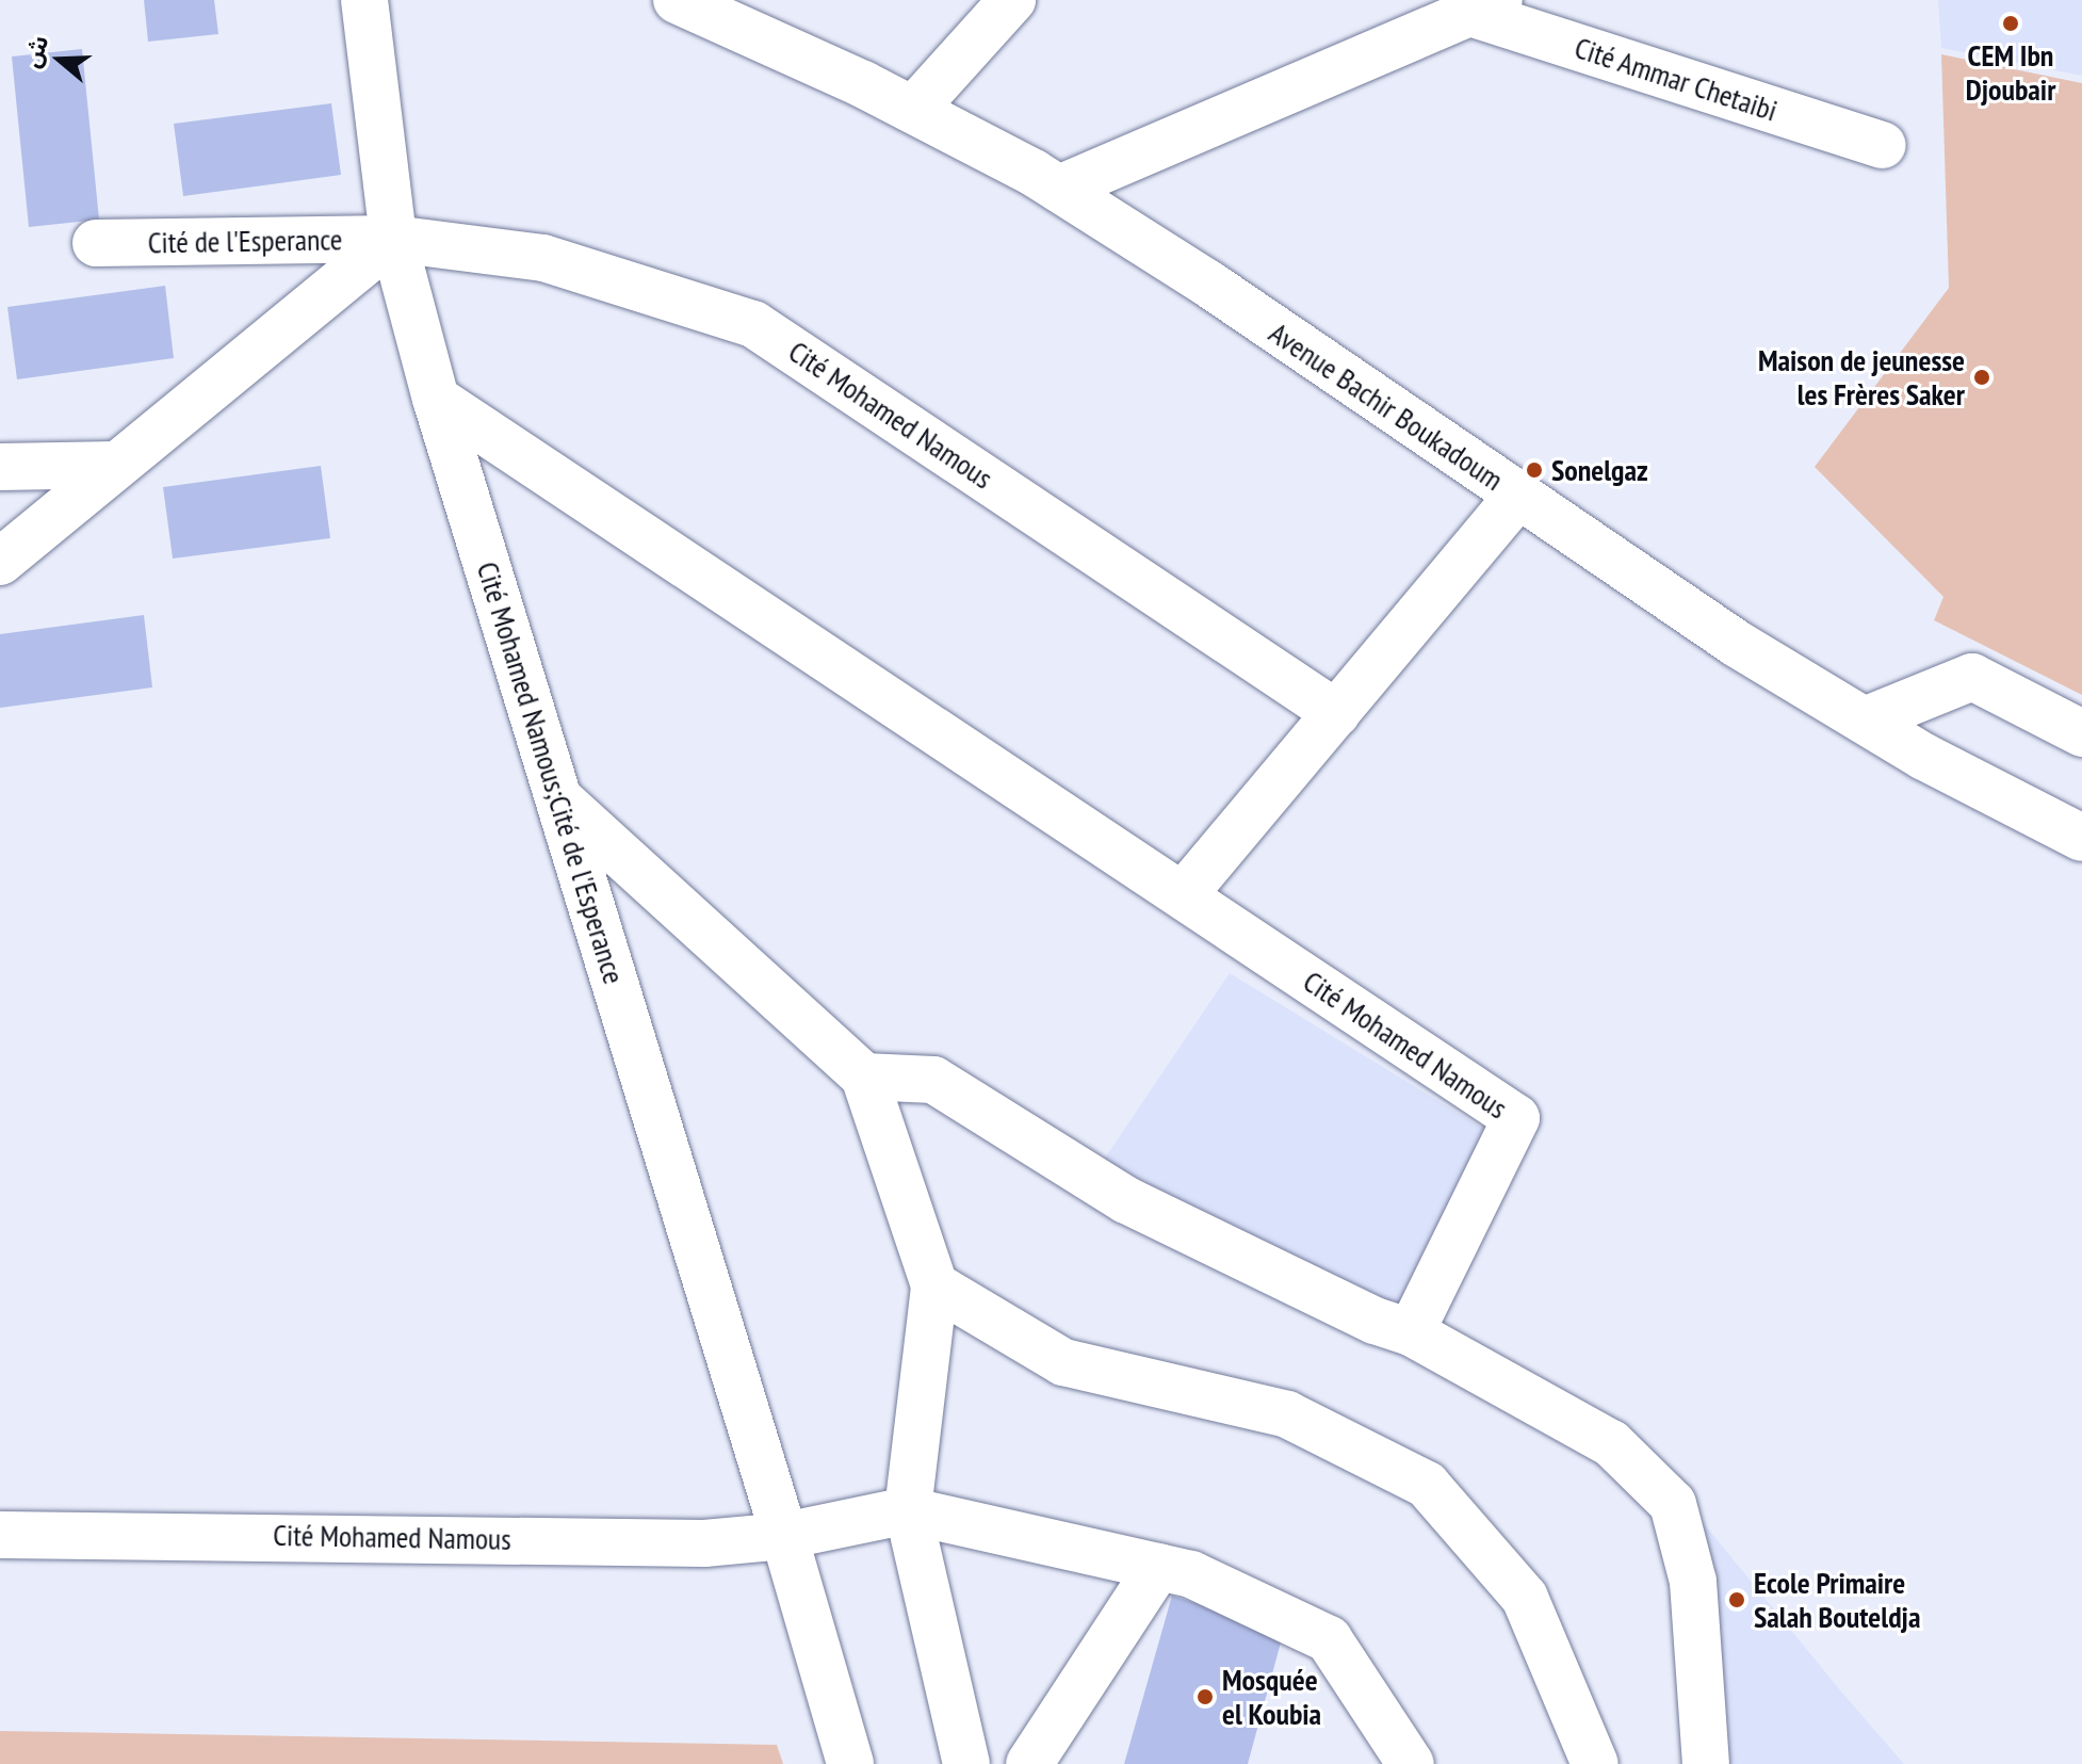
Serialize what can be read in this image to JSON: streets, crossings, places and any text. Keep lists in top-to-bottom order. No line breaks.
{"streets":{"street":["Cité Ammar Chetaibi","Cité de l'Esperance","Avenue Bachir Boukadoum","Cité Mohamed Namous","Cité Mohamed Namous;Cité de l'Esperance"]},"crossings":[["Cité de l'Esperance","Cité Mohamed Namous"],["Cité de l'Esperance","Cité Mohamed Namous;Cité de l'Esperance"],["Cité Mohamed Namous","Cité Mohamed Namous;Cité de l'Esperance"]],"places":["CEM Ibn Djoubair","Maison de jeunesse les Frères Saker","Sonelgaz","Ecole Primaire Salah Bouteldja","Mosquée el Koubia"],"north":"left"}
